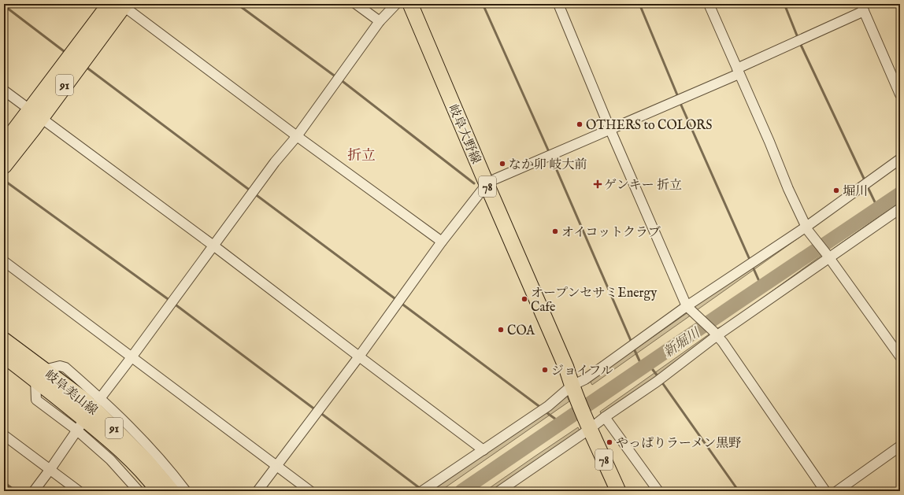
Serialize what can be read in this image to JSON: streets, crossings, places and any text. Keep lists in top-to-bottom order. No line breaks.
{"streets":{"main road":["91","岐阜大野線","78","岐阜美山線"]},"districts":["折立"],"water":["新堀川"],"places":{"other":["OTHERS to COLORS","なか卯 岐大前","堀川","オイコットクラブ","オープンセサミEnergy Cafe","COA","ジョイフル","やっぱりラーメン黒野"],"health":["ゲンキー 折立"]}}
